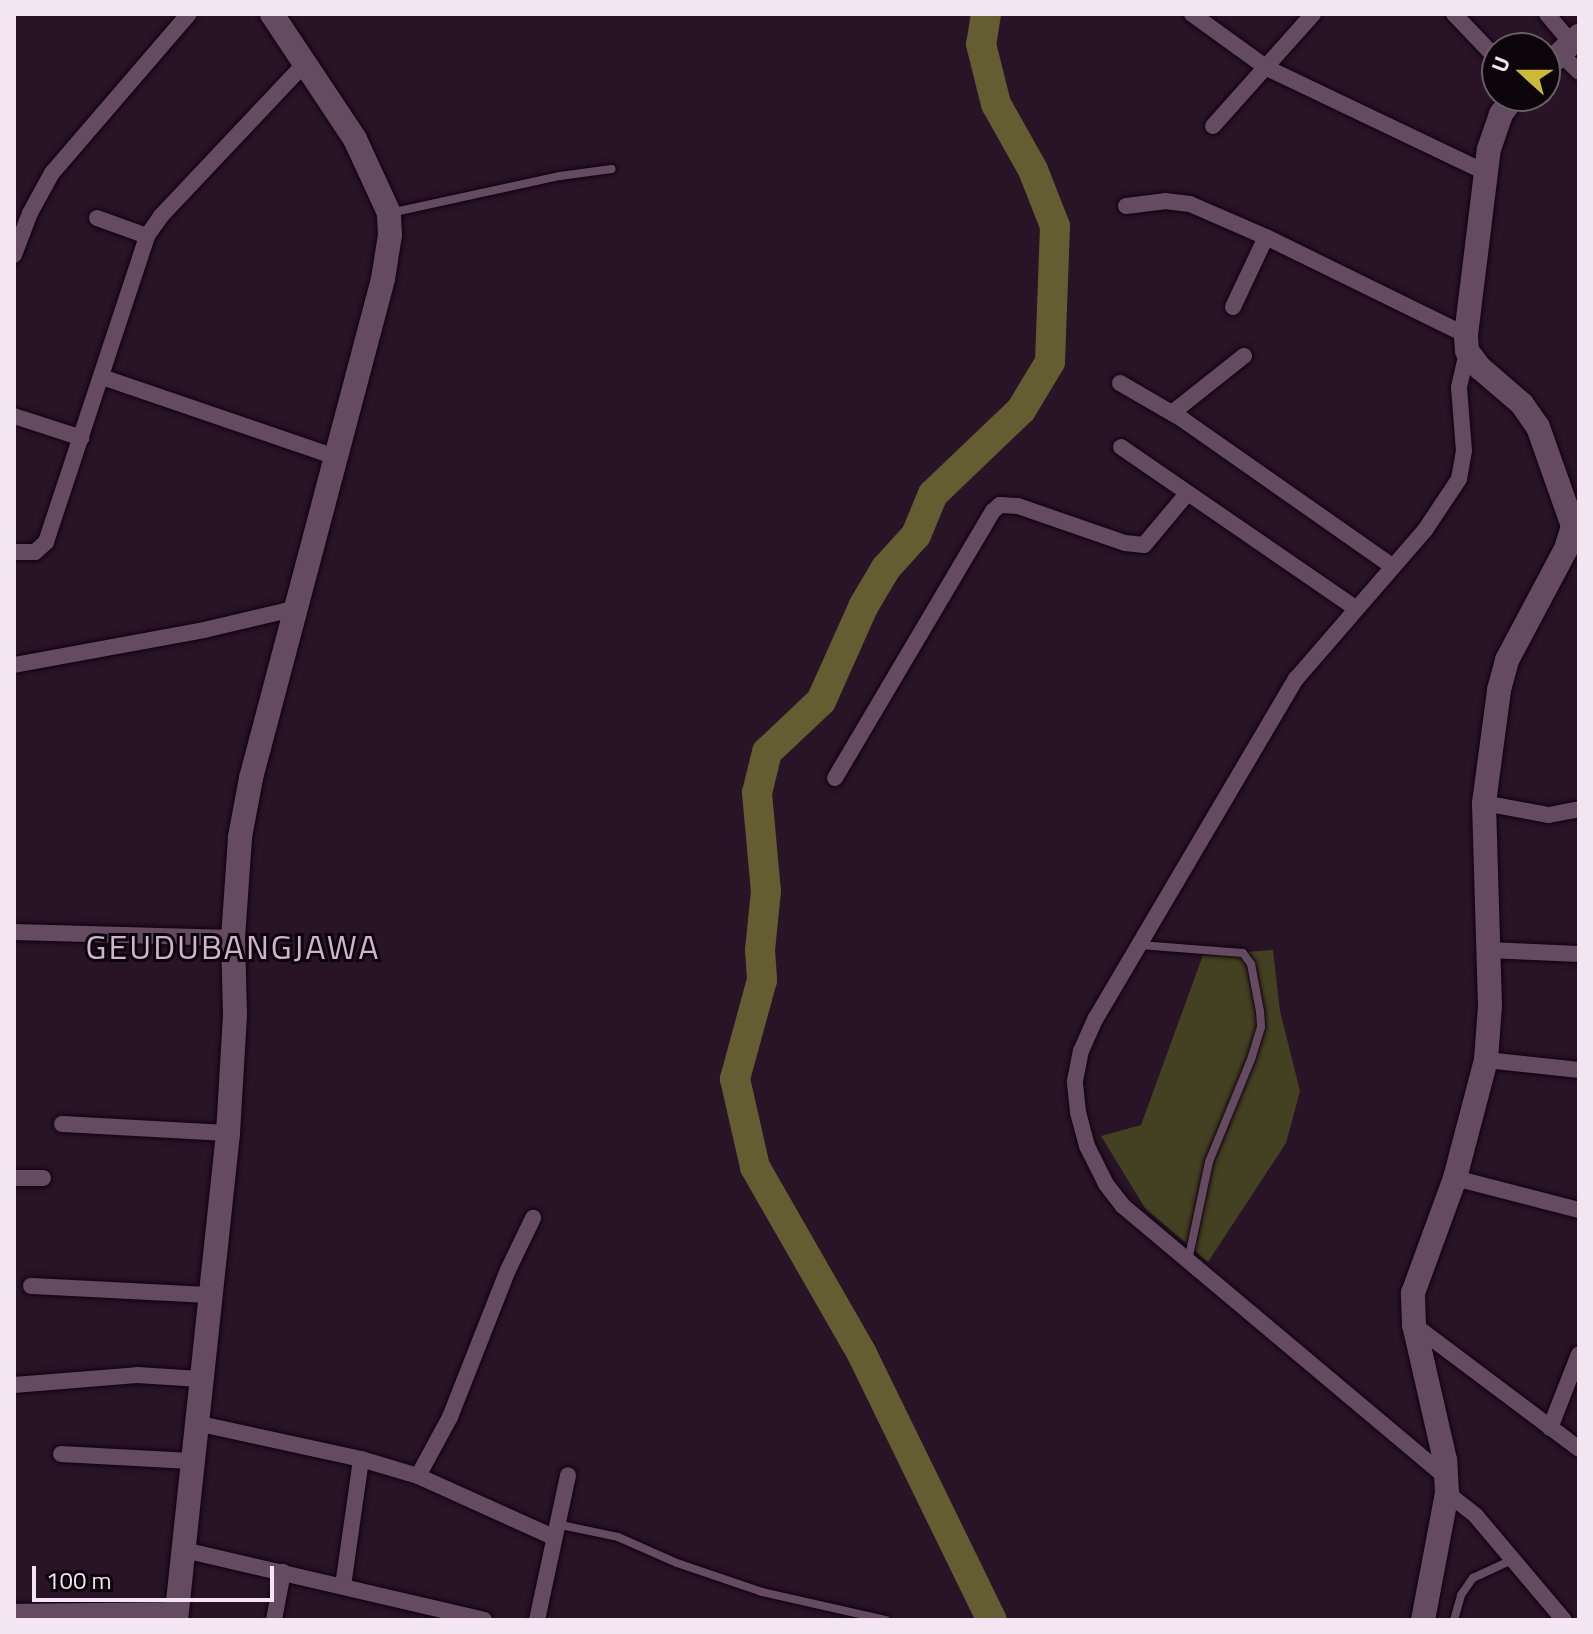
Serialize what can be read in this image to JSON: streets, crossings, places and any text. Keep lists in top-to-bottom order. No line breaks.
{"districts":["GEUDUBANGJAWA"],"scale_bar":"100 m","north":"left"}
